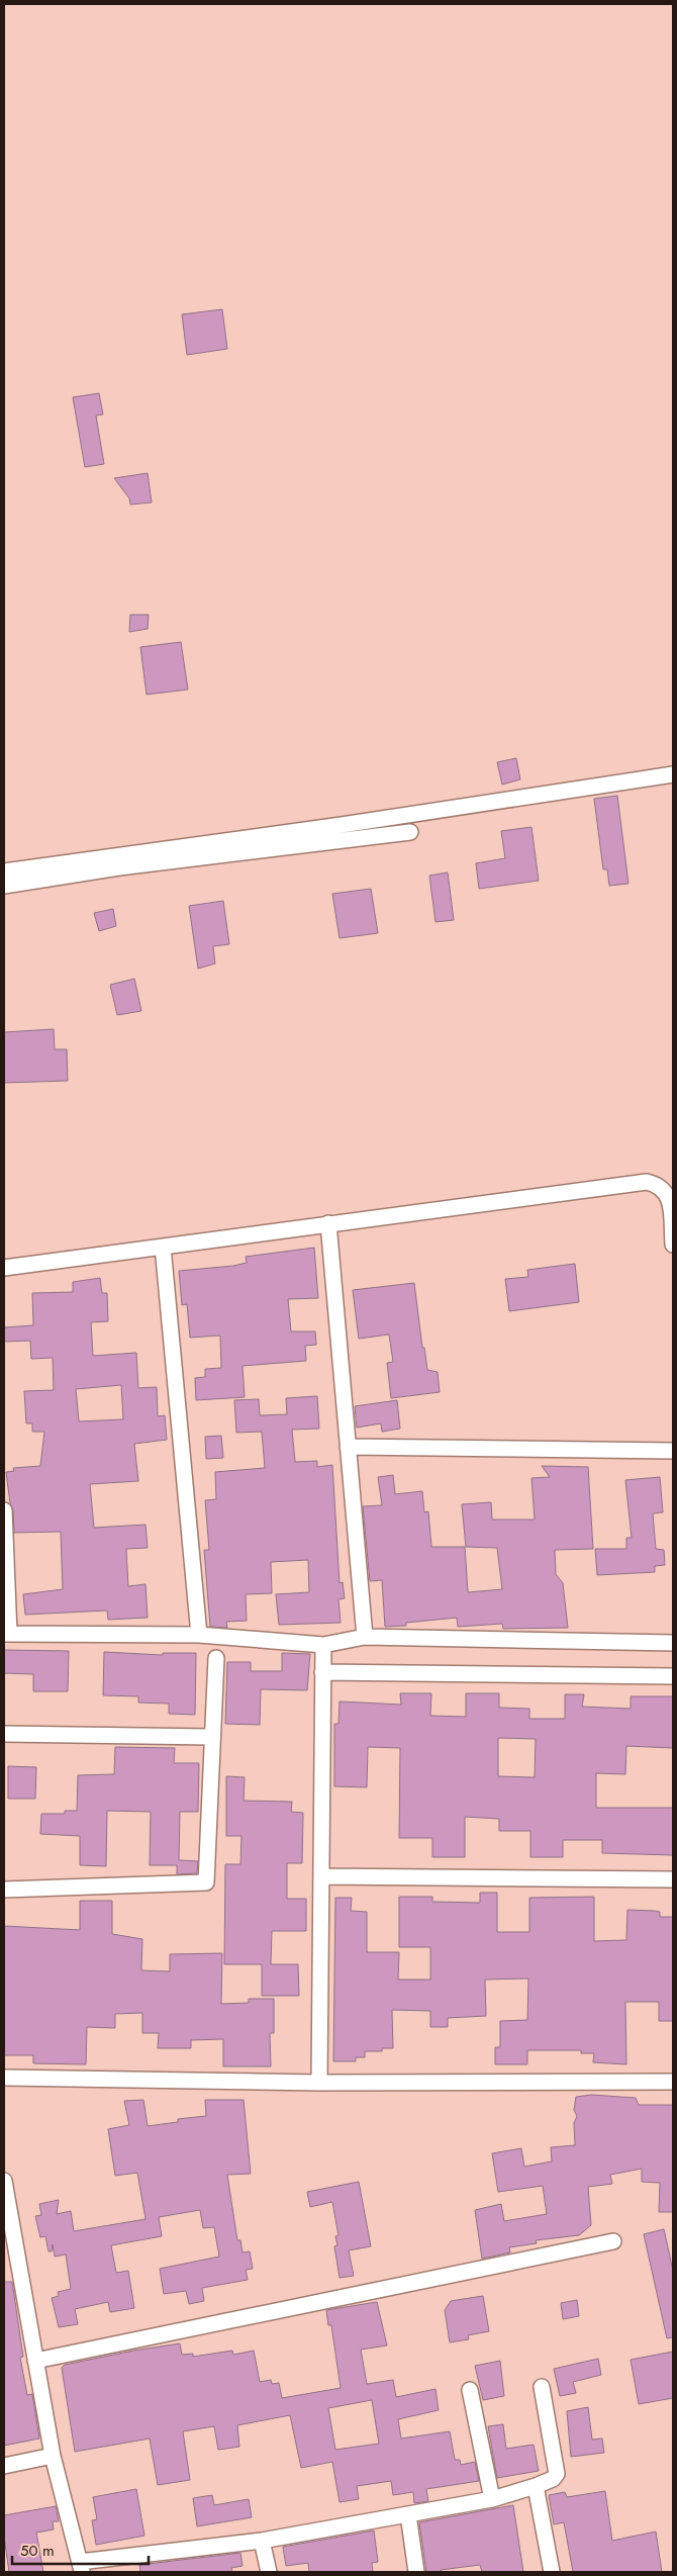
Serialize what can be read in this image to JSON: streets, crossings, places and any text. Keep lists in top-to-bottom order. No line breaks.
{"scale_bar":"50 m"}
